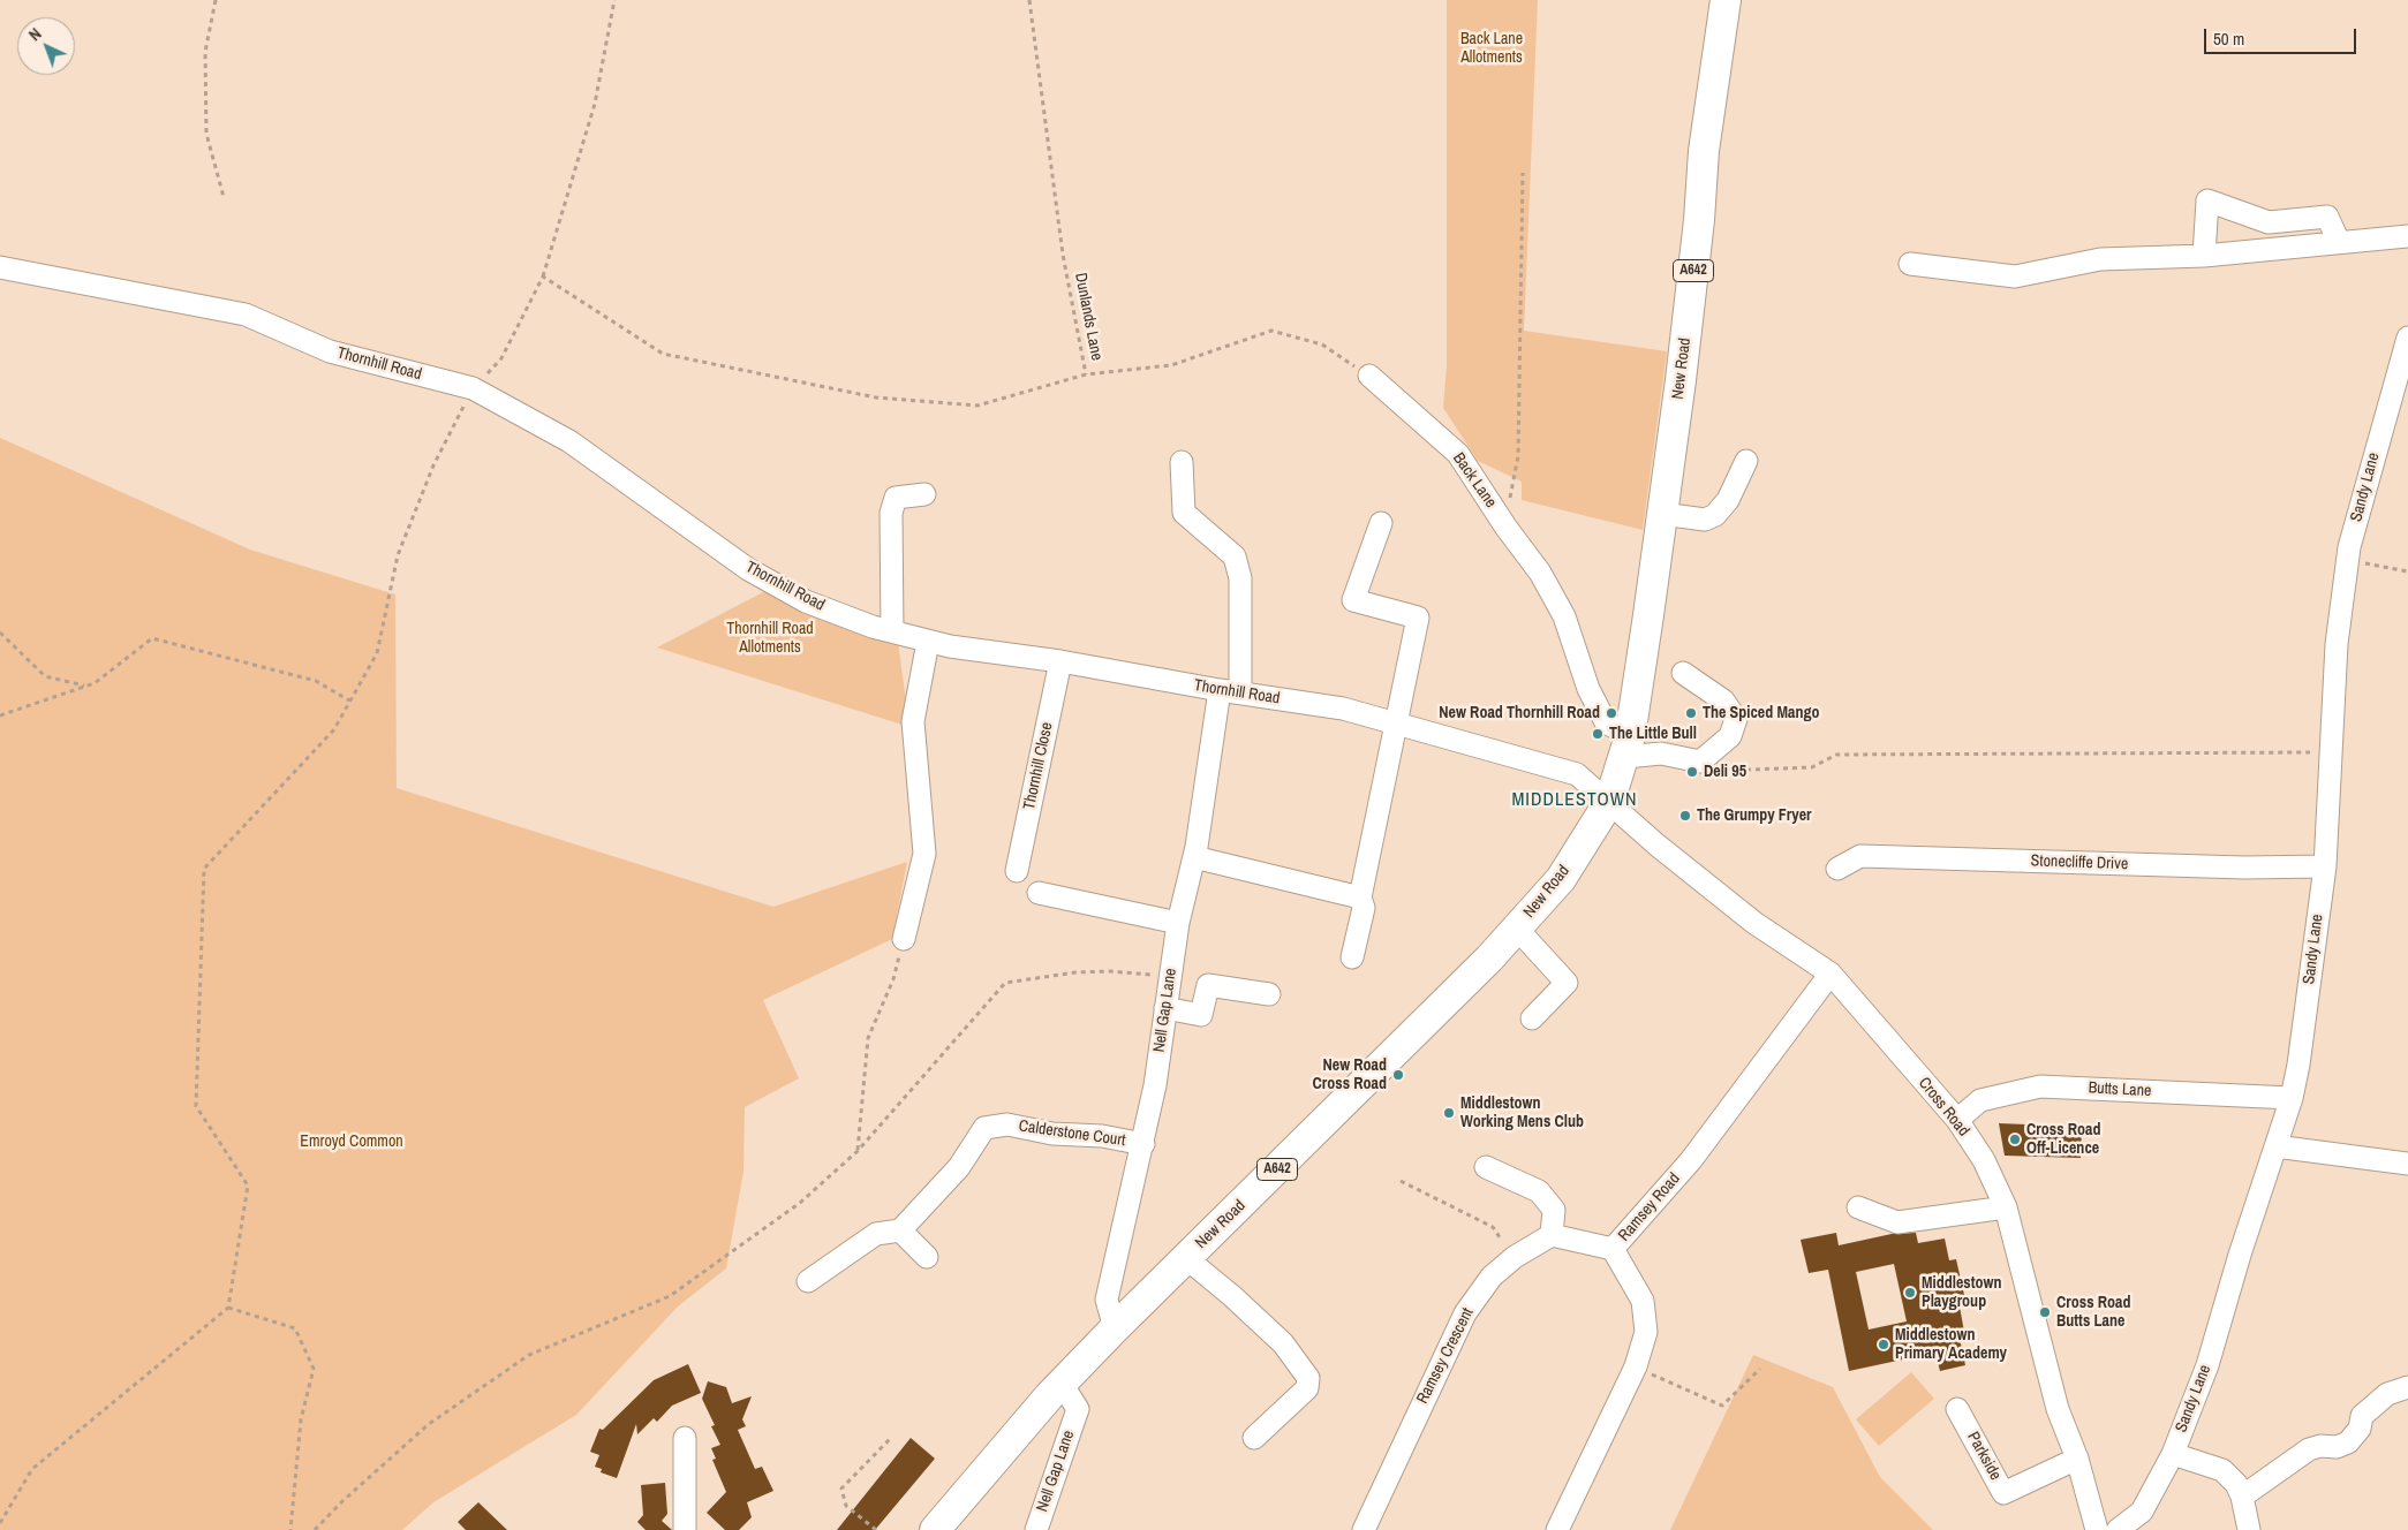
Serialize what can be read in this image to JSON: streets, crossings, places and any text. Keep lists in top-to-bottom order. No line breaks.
{"streets":{"highway":["A642","New Road"],"street":["Thornhill Road","Back Lane","Sandy Lane","Thornhill Close","Stonecliffe Drive","Nell Gap Lane","Butts Lane","Cross Road","Calderstone Court","Ramsey Road","Ramsey Crescent","Parkside"],"path":["Dunlands Lane"]},"crossings":[["Dunlands Lane","Back Lane"],["Thornhill Road","New Road"],["Thornhill Road","Thornhill Close"],["Thornhill Road","Nell Gap Lane"],["Thornhill Road","Cross Road"],["New Road","Back Lane"],["New Road","Nell Gap Lane"],["New Road","Cross Road"],["Sandy Lane","Stonecliffe Drive"],["Sandy Lane","Butts Lane"],["Nell Gap Lane","Calderstone Court"],["Butts Lane","Cross Road"],["Cross Road","Ramsey Road"],["Cross Road","Parkside"]],"districts":["MIDDLESTOWN"],"parks":["Back Lane Allotments","Thornhill Road Allotments","Emroyd Common"],"places":["New Road Thornhill Road","The Spiced Mango","The Little Bull","Deli 95","The Grumpy Fryer","New Road Cross Road","Middlestown Working Mens Club","Cross Road Off-Licence","Middlestown Playgroup","Cross Road Butts Lane","Middlestown Primary Academy"],"scale_bar":"50 m","north":"top left"}
